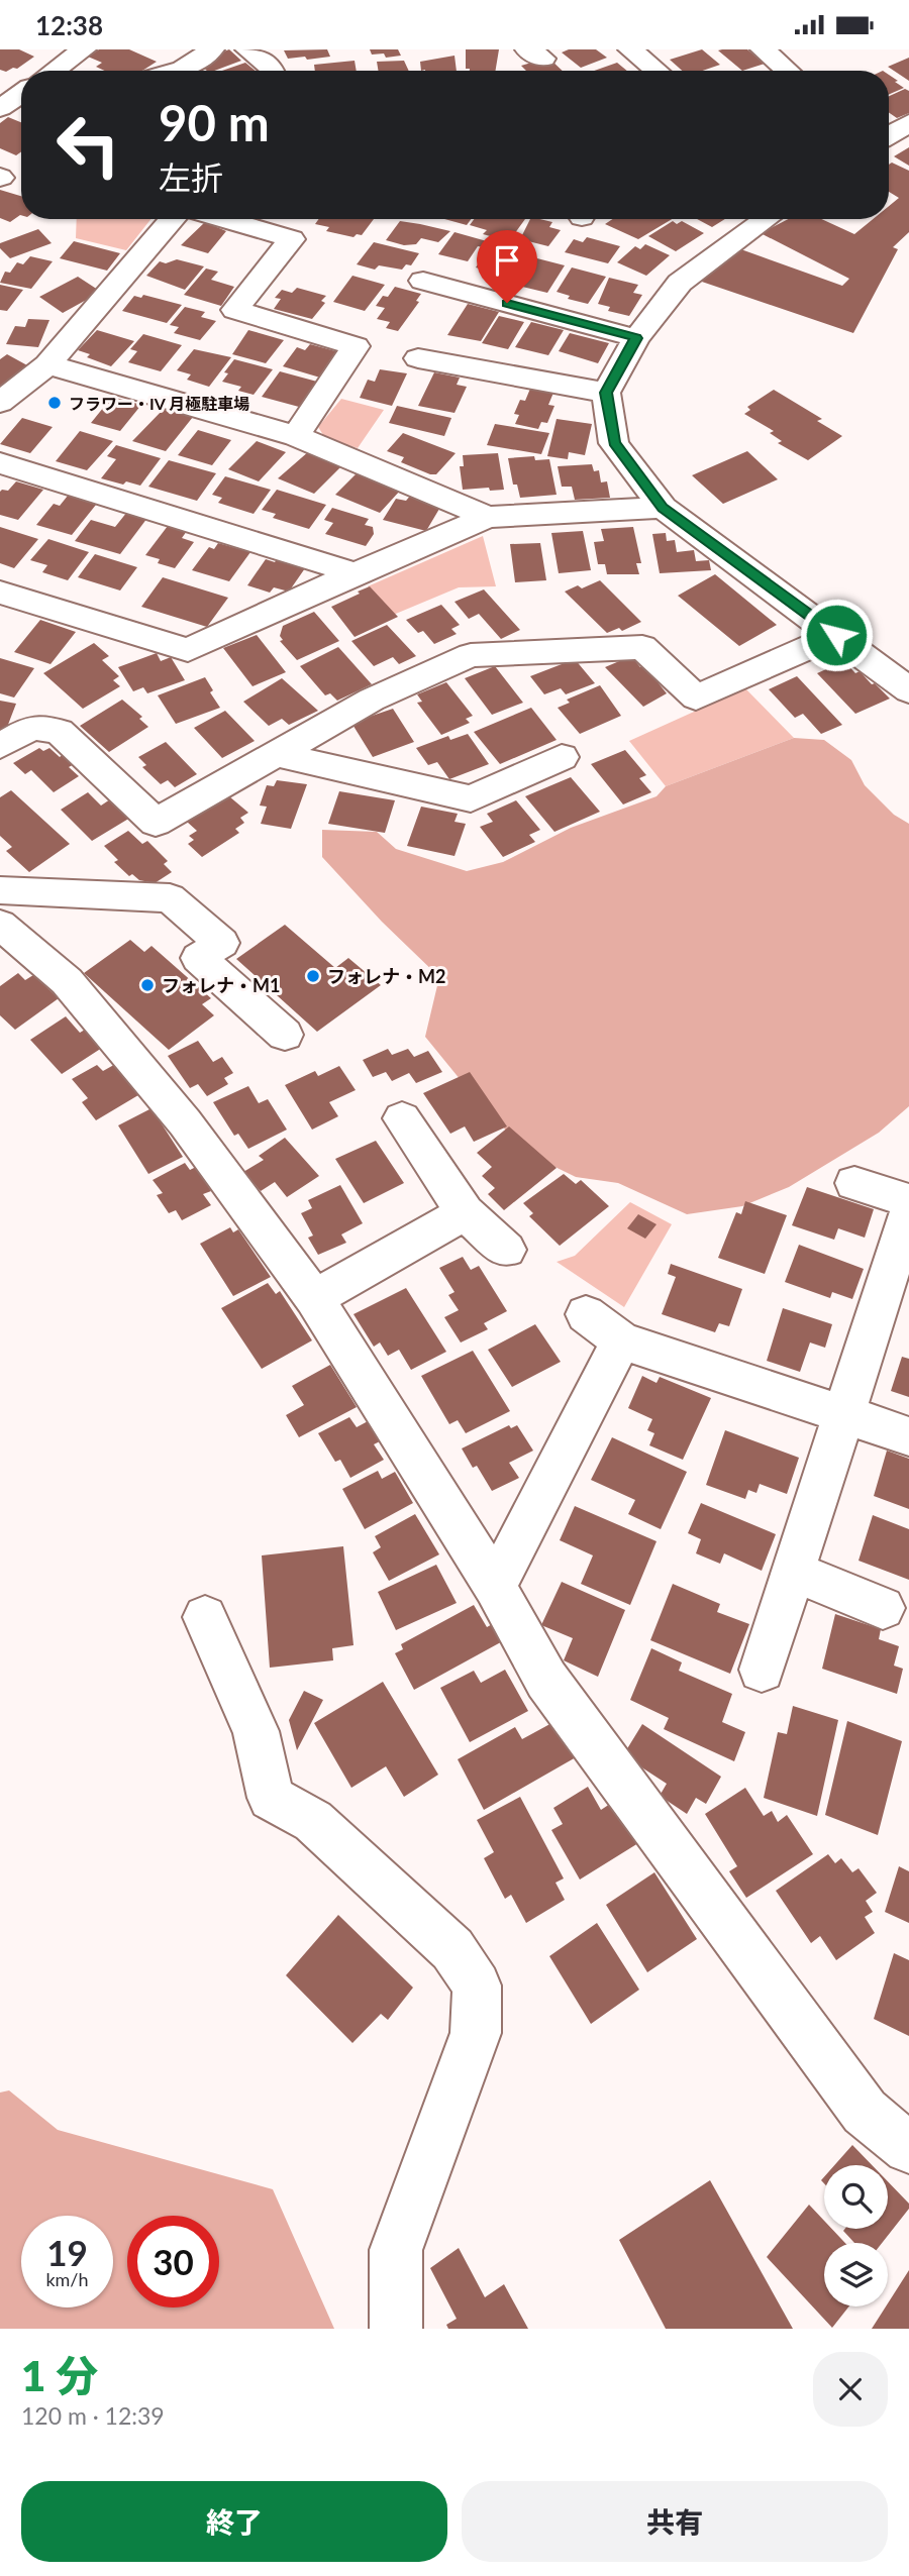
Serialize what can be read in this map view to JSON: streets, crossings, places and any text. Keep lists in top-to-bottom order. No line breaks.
{"places":["フラワー・IV 月極駐車場","フォレナ・M2","フォレナ・M1"],"page":{"status":"12:38","turn":["90 m","左折"],"speed":"19 km/h","limit":"30","heading":["1 分","120 m · 12:39"],"buttons":["終了","共有"]}}
